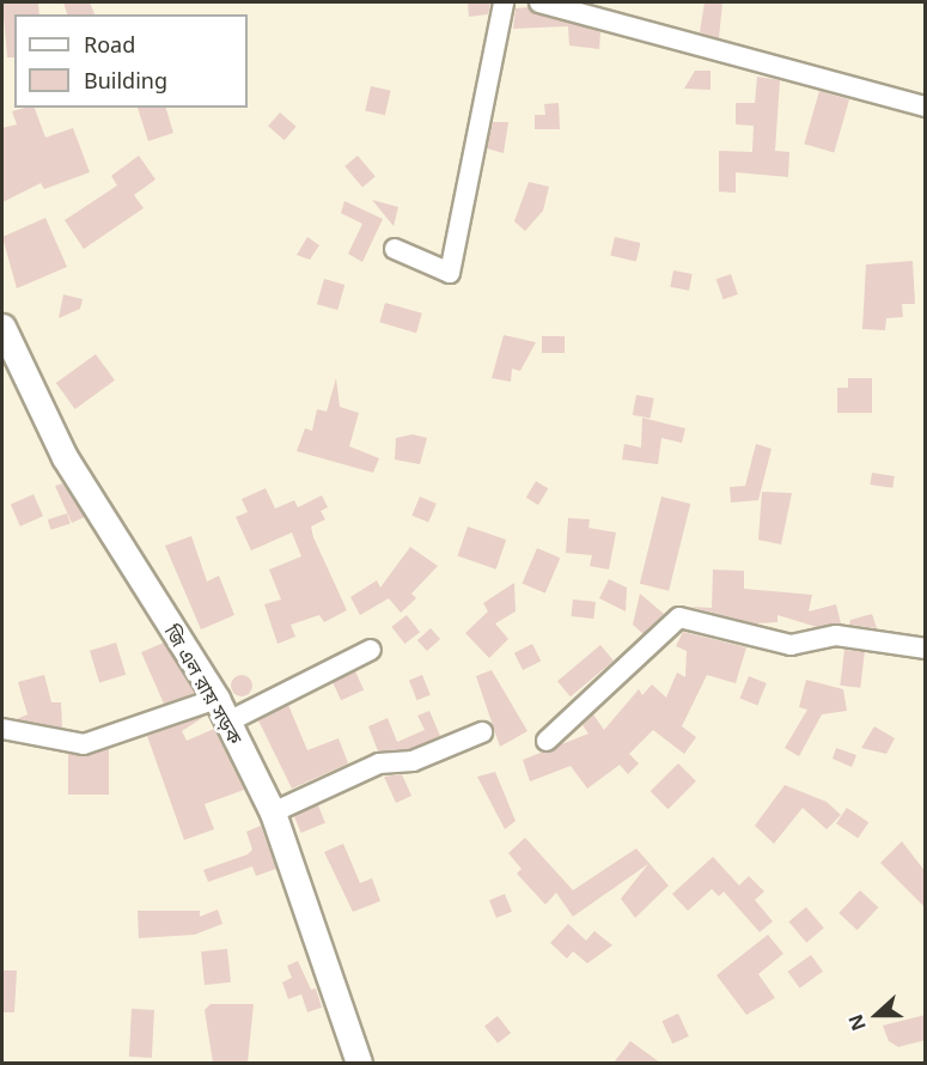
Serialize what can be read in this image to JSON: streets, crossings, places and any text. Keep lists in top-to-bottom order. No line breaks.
{"streets":{"main road":["জি এল রায় সড়ক"]},"legend":["Road","Building"],"north":"left"}
